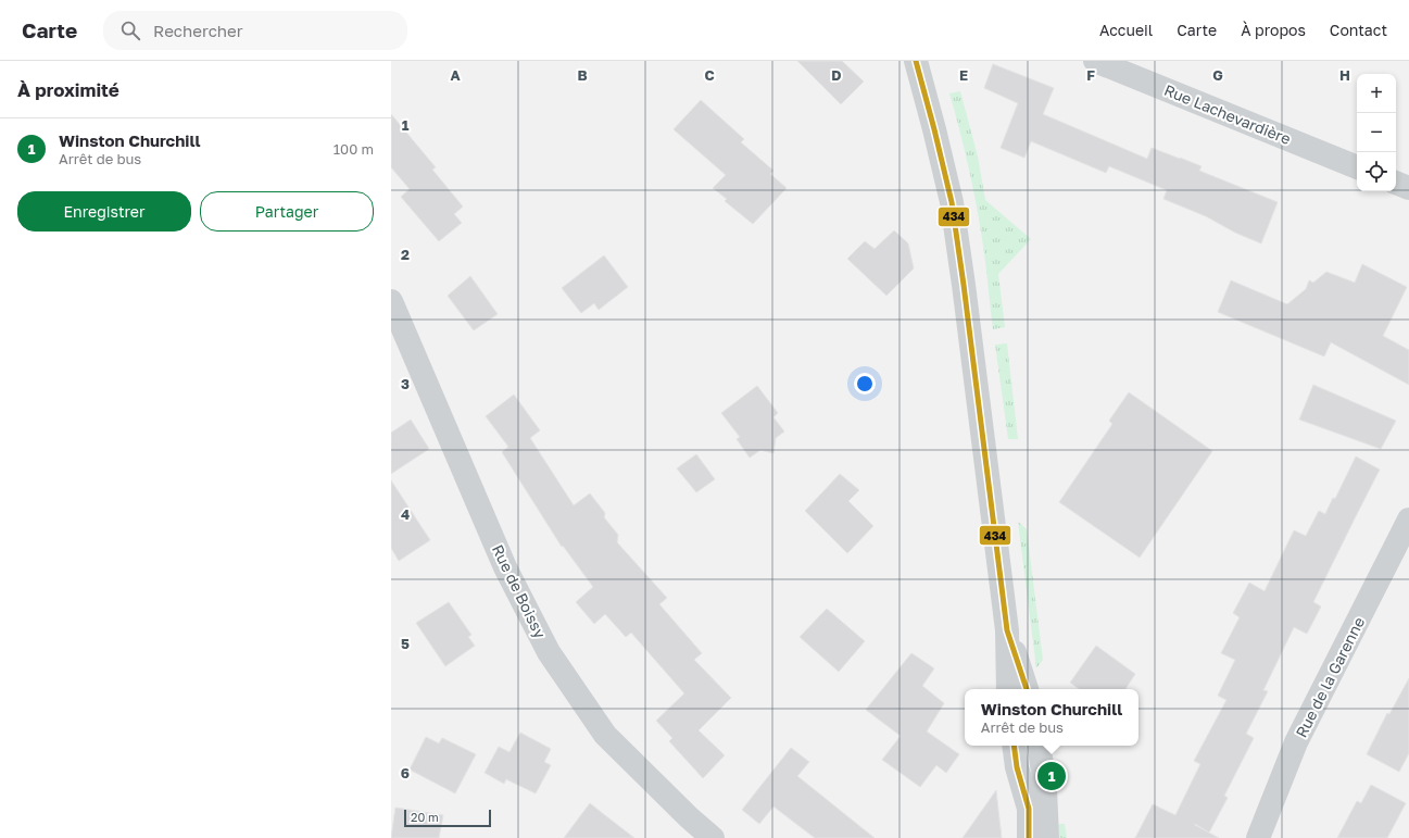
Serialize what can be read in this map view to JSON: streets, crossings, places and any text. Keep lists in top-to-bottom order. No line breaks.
{"streets":{"street":["Rue Lachevardière","Rue de Boissy","Rue de la Garenne"]},"lines":["transit line 434"],"scale_bar":"20 m","page":{"header":"Carte","search":"Rechercher","nav":["Accueil","Carte","À propos","Contact"],"heading":"À proximité","map_buttons":["+","−"],"list":[{"mark":"1","name":"Winston Churchill","note":"Arrêt de bus","value":"100 m"}],"buttons":["Enregistrer","Partager"],"popup":["Winston Churchill","Arrêt de bus"],"pins":"1","scale":"20 m"},"grid":{"columns":["A","B","C","D","E","F","G","H"],"rows":["1","2","3","4","5","6"]}}
